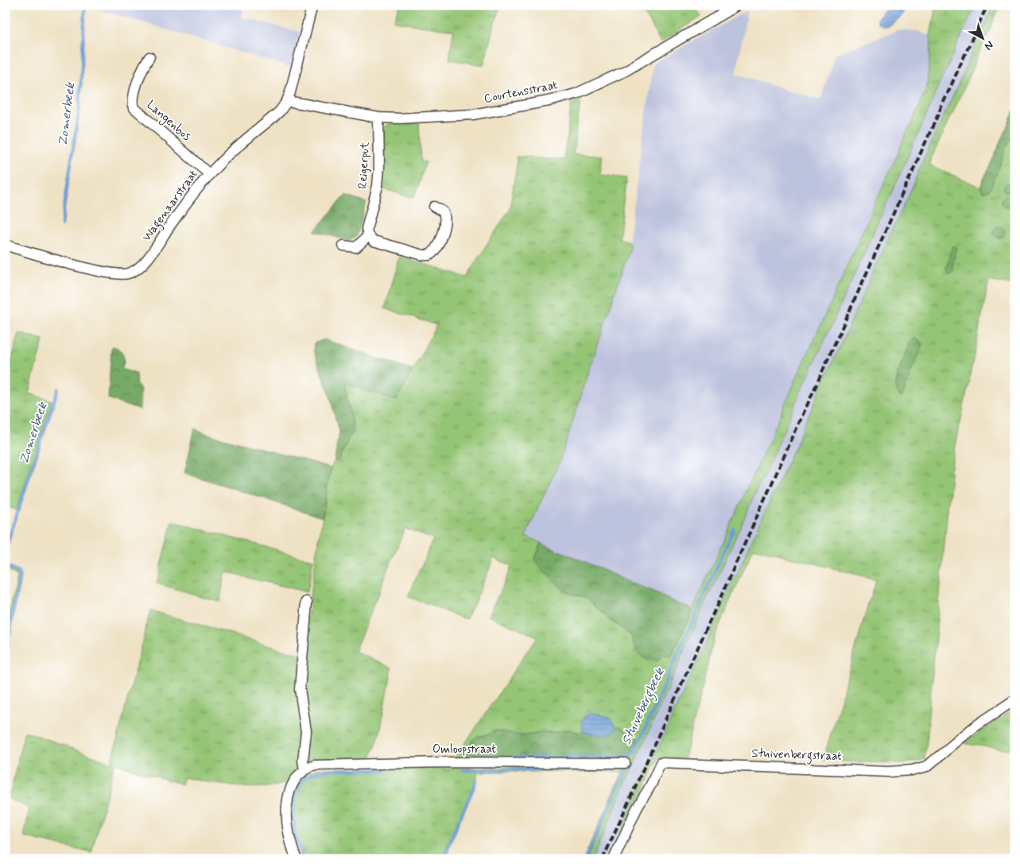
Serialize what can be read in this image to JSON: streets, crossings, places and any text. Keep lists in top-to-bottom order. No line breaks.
{"streets":{"street":["Courtensstraat","Langenbos","Reigerput","Wagenaarstraat","Omloopstraat","Stuivenbergstraat"]},"crossings":[["Courtensstraat","Reigerput"],["Courtensstraat","Wagenaarstraat"],["Langenbos","Wagenaarstraat"]],"water":["Zomerbeek","Stuivebergbeek"],"north":"bottom right"}
